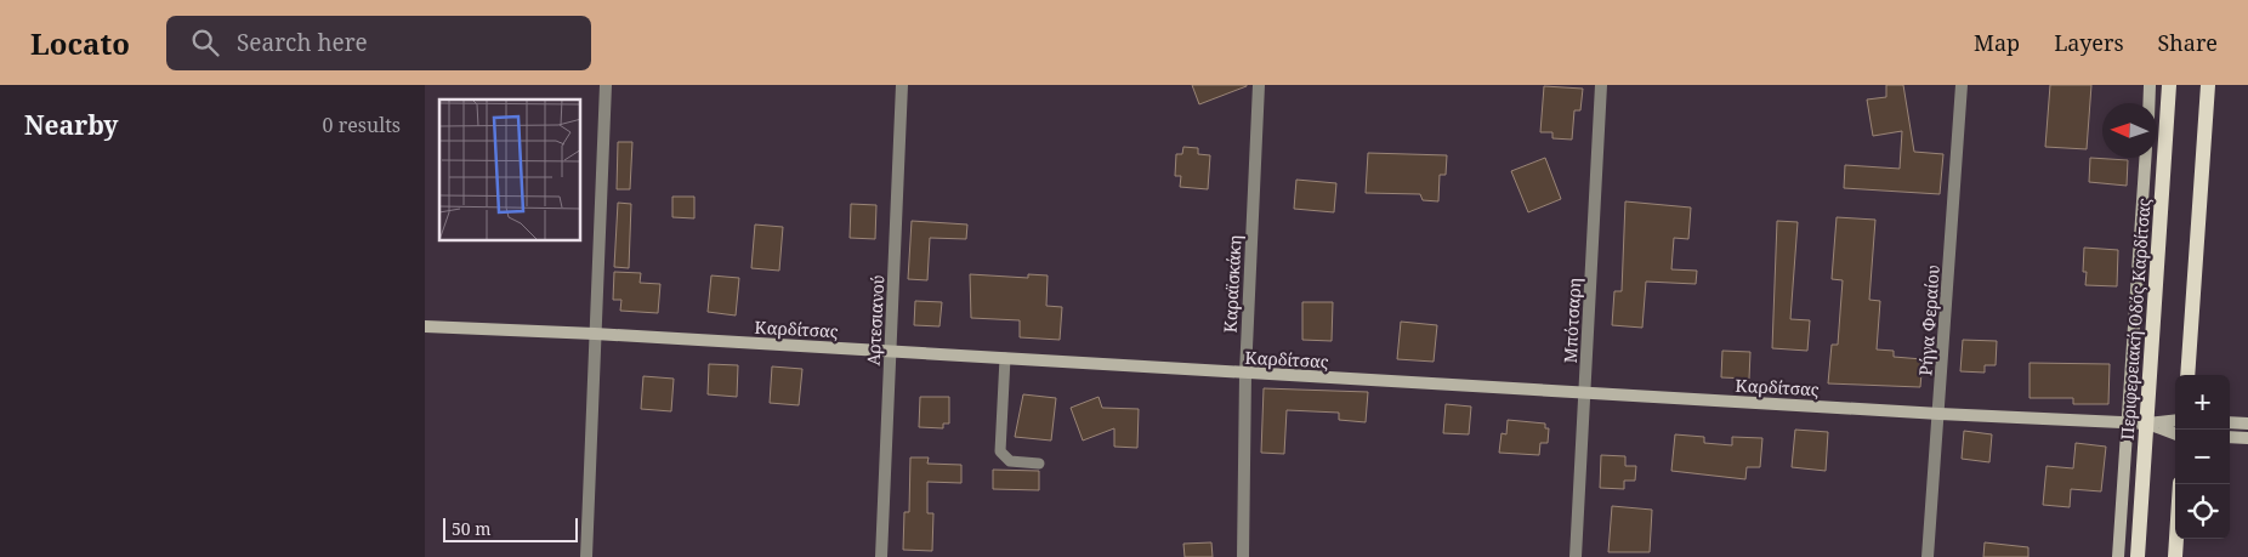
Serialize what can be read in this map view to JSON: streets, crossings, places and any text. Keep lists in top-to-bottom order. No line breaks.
{"streets":{"main road":["Περιφερειακή Οδός Καρδίτσας"],"street":["Καραϊσκάκη","Αρτεσιανού","Μπότσαρη","Ρήγα Φεραίου","Καρδίτσας"]},"crossings":[["Καραϊσκάκη","Καρδίτσας"],["Περιφερειακή Οδός Καρδίτσας","Καρδίτσας"],["Αρτεσιανού","Καρδίτσας"],["Μπότσαρη","Καρδίτσας"],["Ρήγα Φεραίου","Καρδίτσας"]],"scale_bar":"50 m","north":"left","page":{"header":"Locato","search":"Search here","nav":["Map","Layers","Share"],"heading":["Nearby","0 results"],"map_buttons":["+","−"],"scale":"50 m"}}
